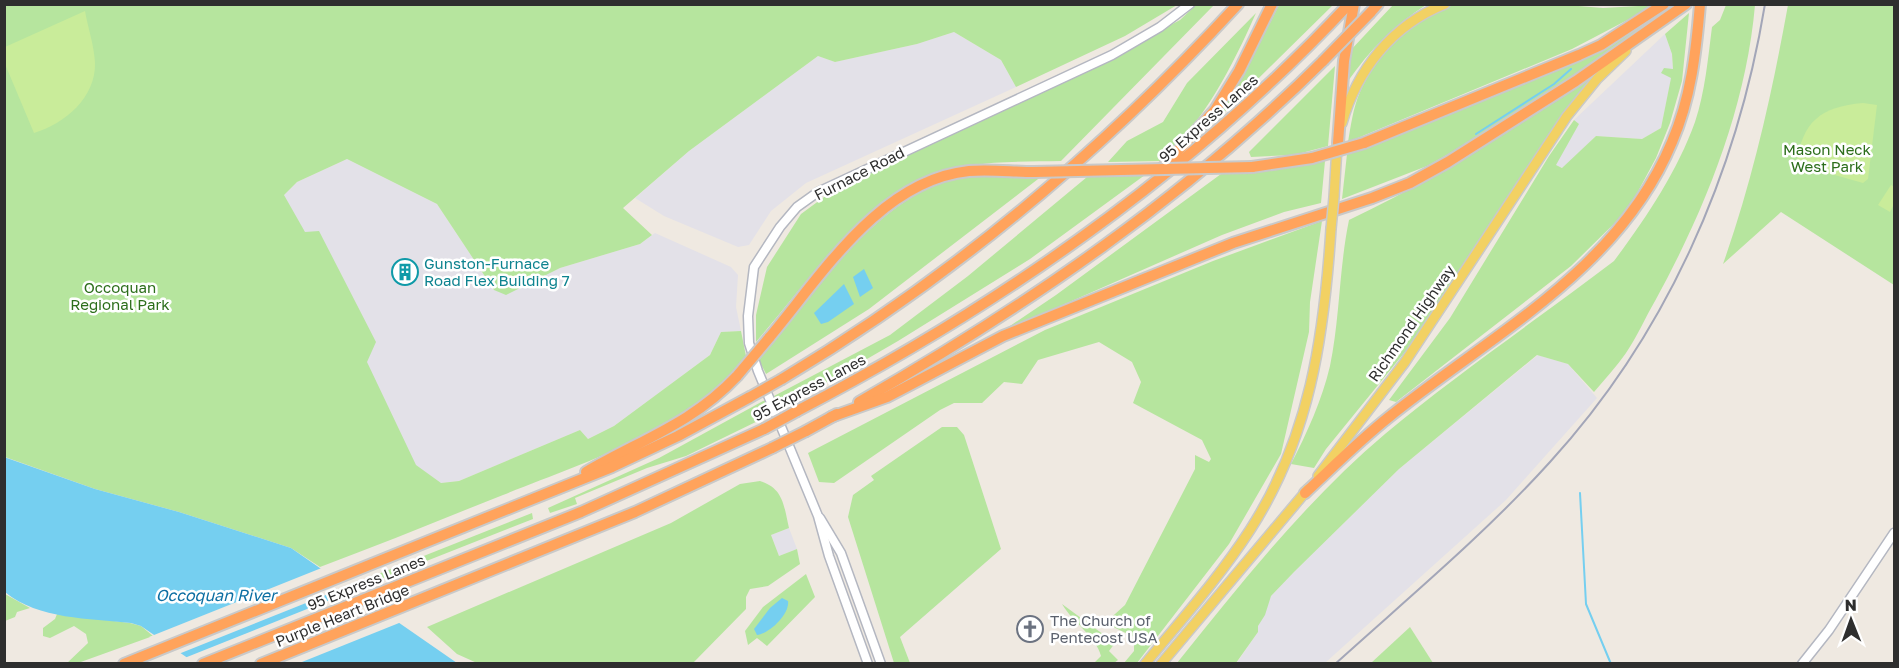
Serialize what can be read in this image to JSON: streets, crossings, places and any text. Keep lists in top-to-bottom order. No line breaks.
{"streets":{"highway":["95 Express Lanes","Richmond Highway","Purple Heart Bridge"],"main road":["Furnace Road"]},"water":["Occoquan River"],"parks":["Mason Neck West Park","Occoquan Regional Park"],"places":{"building":["Gunston-Furnace Road Flex Building 7"],"church":["The Church of Pentecost USA"]},"north":"top"}
